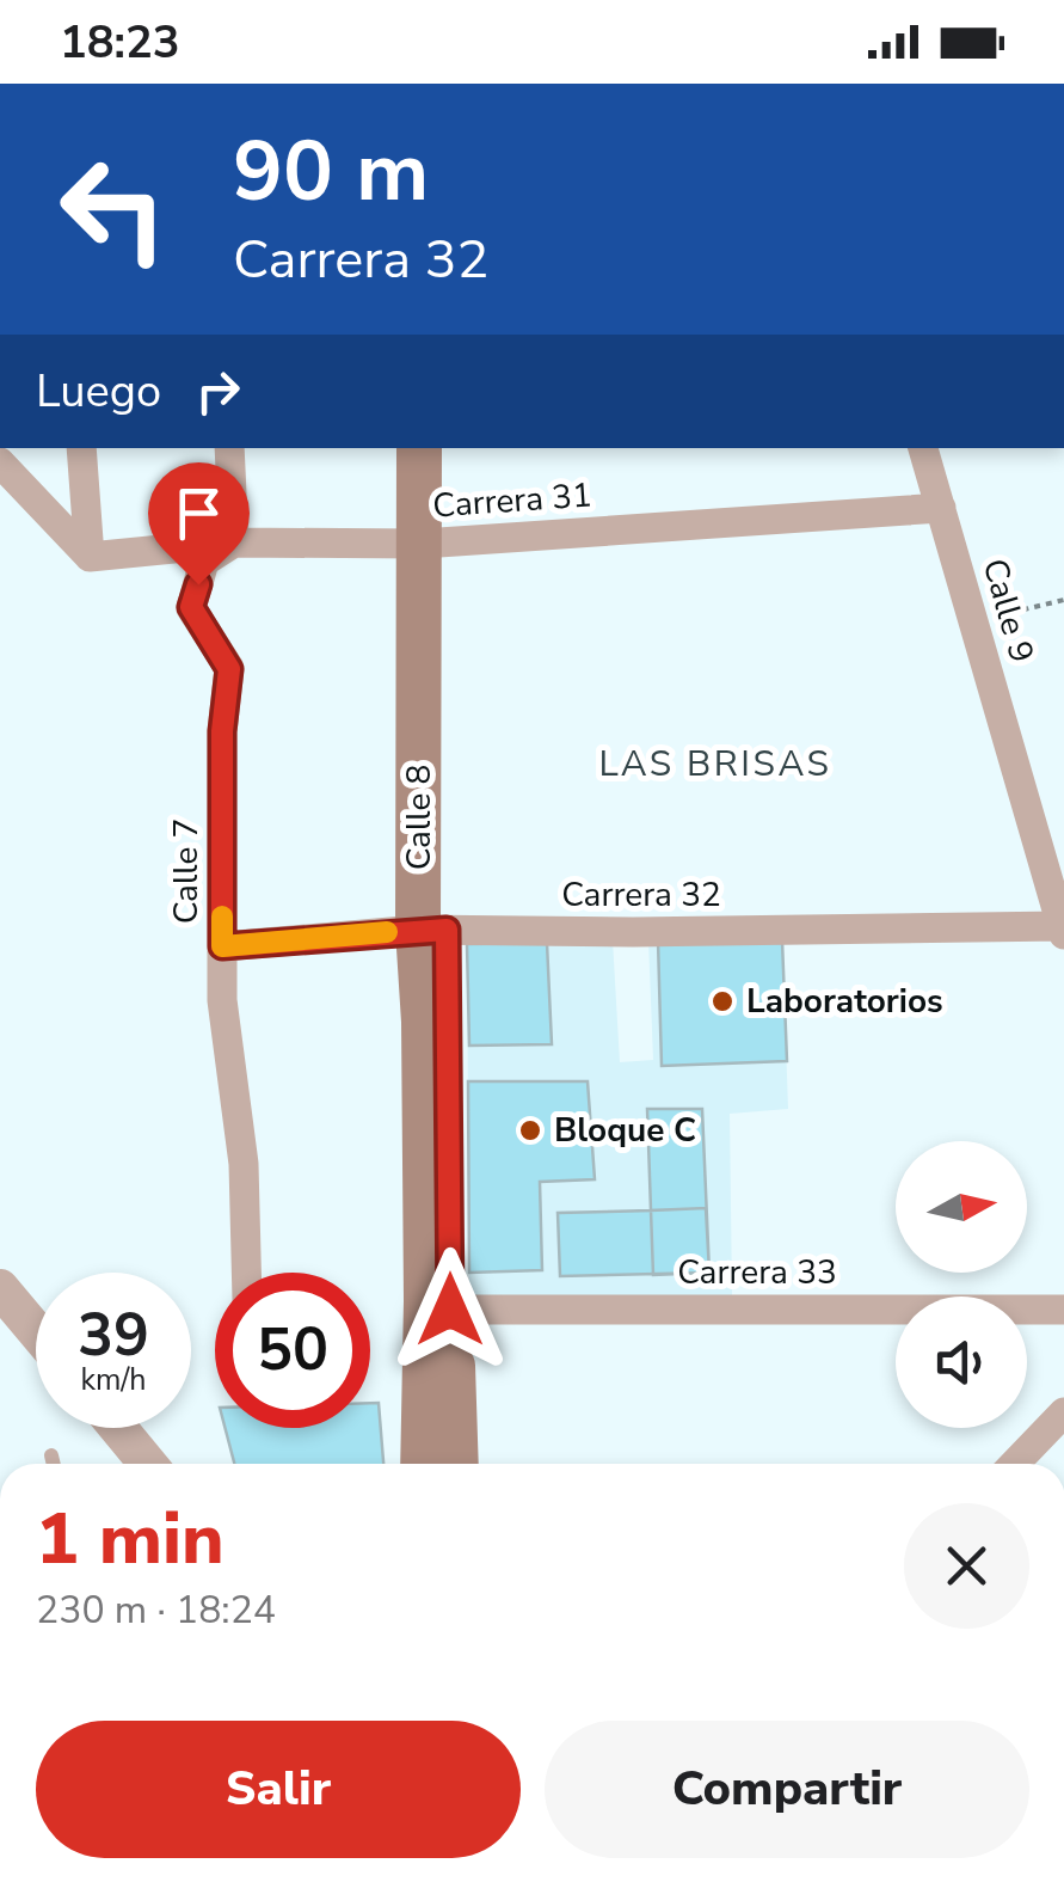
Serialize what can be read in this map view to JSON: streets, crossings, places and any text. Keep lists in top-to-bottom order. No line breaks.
{"streets":{"main road":["Calle 8"],"street":["Carrera 31","Calle 9","Calle 7","Carrera 32","Carrera 33"]},"crossings":[["Carrera 31","Calle 9"],["Carrera 31","Calle 8"],["Carrera 31","Calle 7"],["Calle 9","Carrera 32"],["Calle 8","Carrera 32"],["Calle 8","Carrera 33"],["Calle 7","Carrera 32"]],"districts":["LAS BRISAS"],"places":["Laboratorios","Bloque C"],"north":"right","page":{"status":"18:23","turn":["90 m","Carrera 32"],"then":"Luego","speed":"39 km/h","limit":"50","heading":["1 min","230 m · 18:24"],"buttons":["Salir","Compartir"]}}
